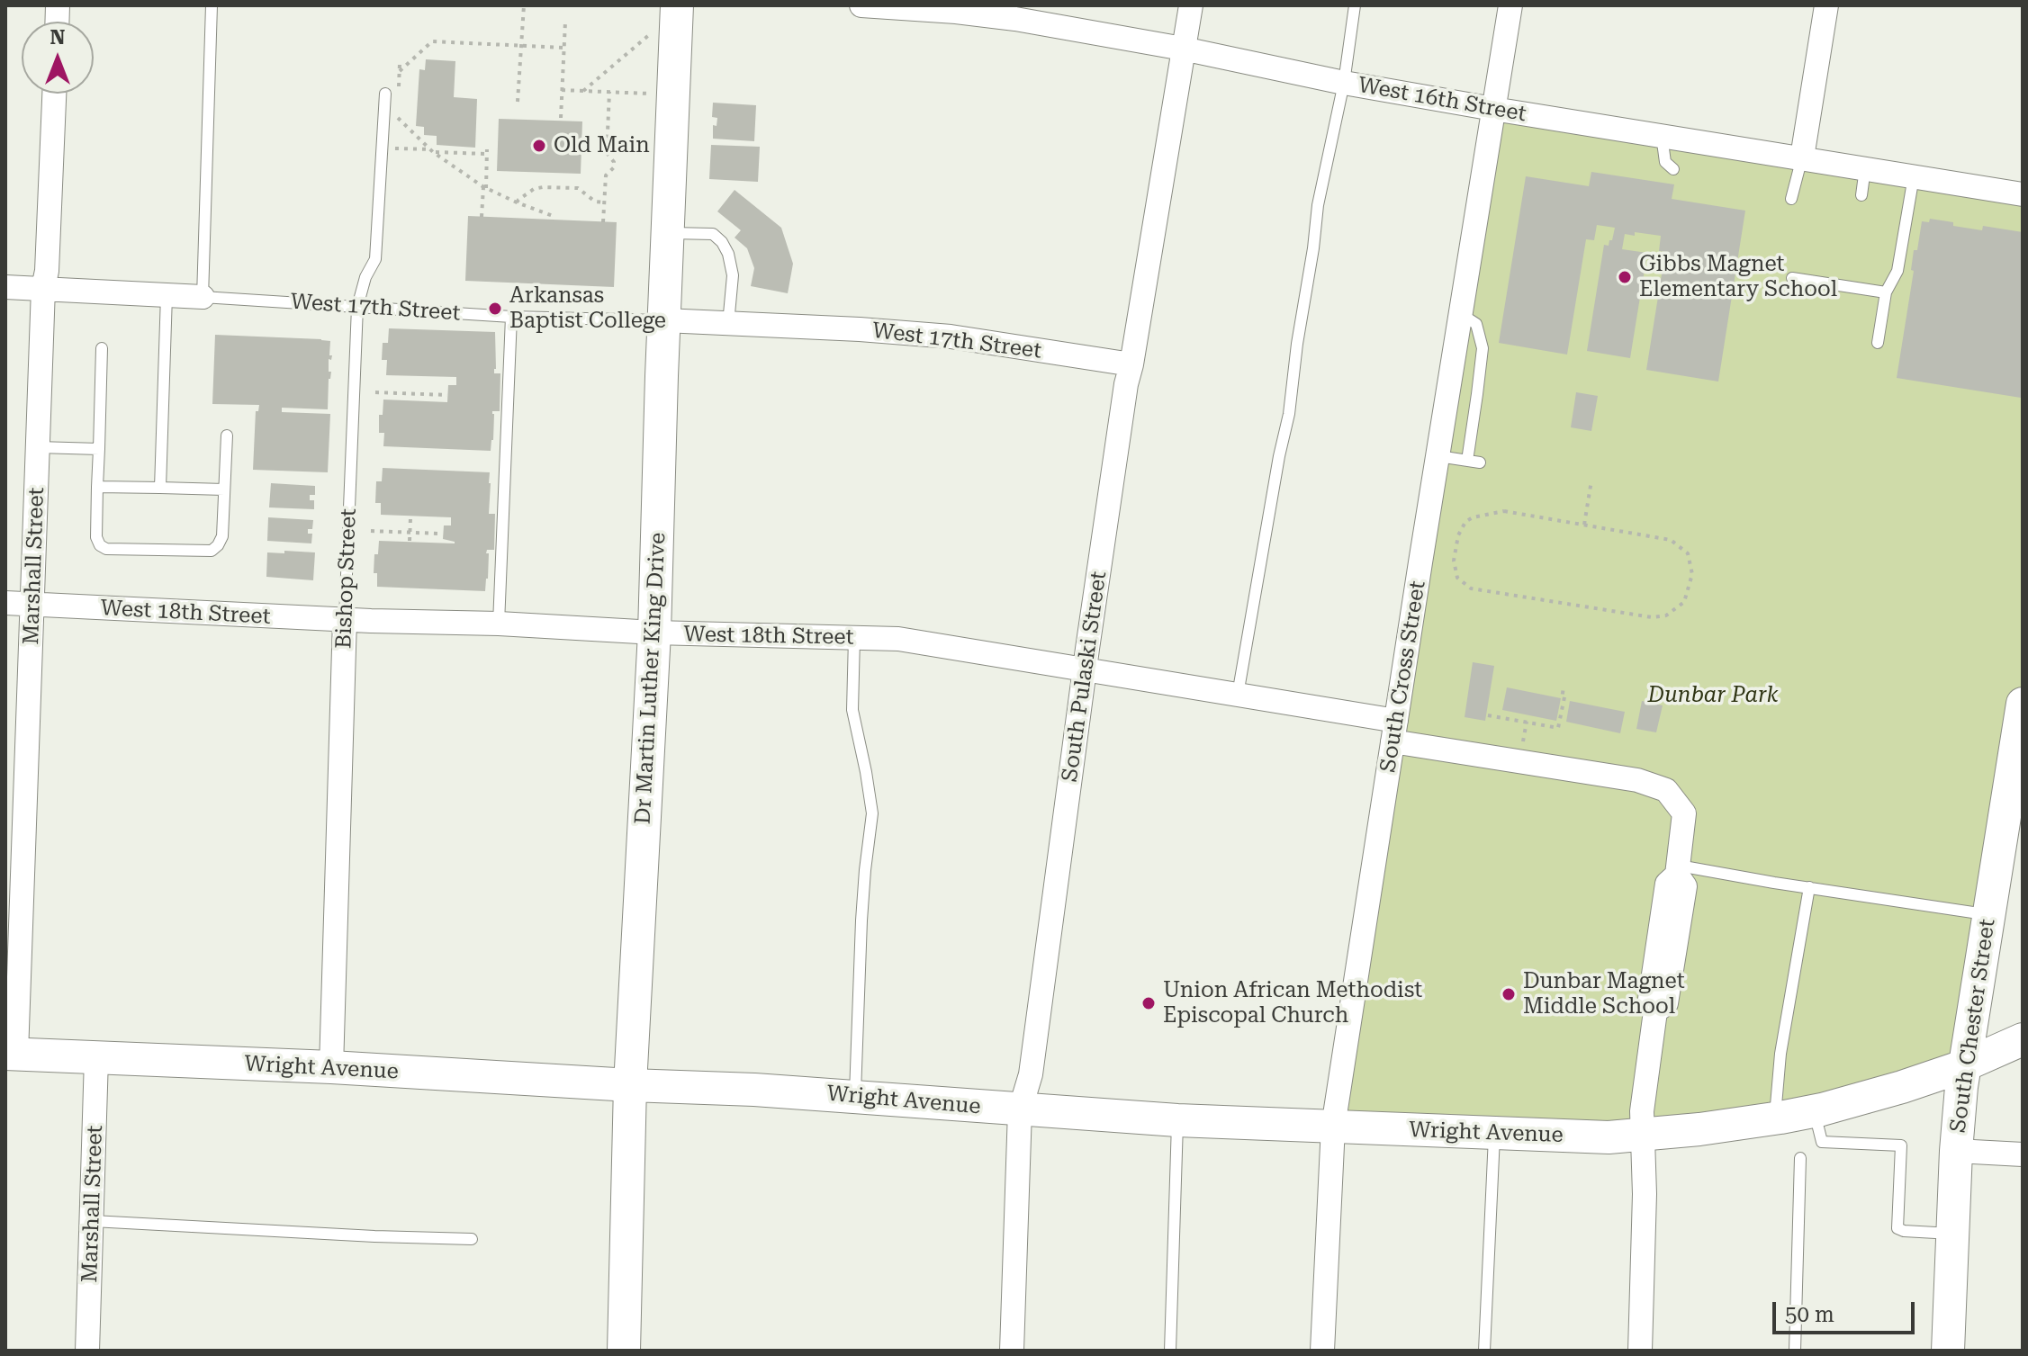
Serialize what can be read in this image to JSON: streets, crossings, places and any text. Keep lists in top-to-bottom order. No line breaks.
{"streets":{"main road":["Dr Martin Luther King Drive","South Chester Street","Wright Avenue"],"street":["West 16th Street","West 17th Street","Marshall Street","Bishop Street","West 18th Street","South Pulaski Street","South Cross Street"]},"crossings":[["West 16th Street","South Pulaski Street"],["West 16th Street","South Cross Street"],["West 17th Street","Marshall Street"],["West 17th Street","Bishop Street"],["West 17th Street","South Pulaski Street"],["West 17th Street","Dr Martin Luther King Drive"],["Marshall Street","West 18th Street"],["Marshall Street","Wright Avenue"],["Bishop Street","West 18th Street"],["Bishop Street","Wright Avenue"],["West 18th Street","South Pulaski Street"],["West 18th Street","South Cross Street"],["West 18th Street","Dr Martin Luther King Drive"],["West 18th Street","Wright Avenue"],["South Pulaski Street","Wright Avenue"],["South Cross Street","Wright Avenue"],["Dr Martin Luther King Drive","Wright Avenue"],["South Chester Street","Wright Avenue"]],"parks":["Dunbar Park"],"places":["Old Main","Gibbs Magnet Elementary School","Arkansas Baptist College","Dunbar Magnet Middle School","Union African Methodist Episcopal Church"],"scale_bar":"50 m","north":"top"}
